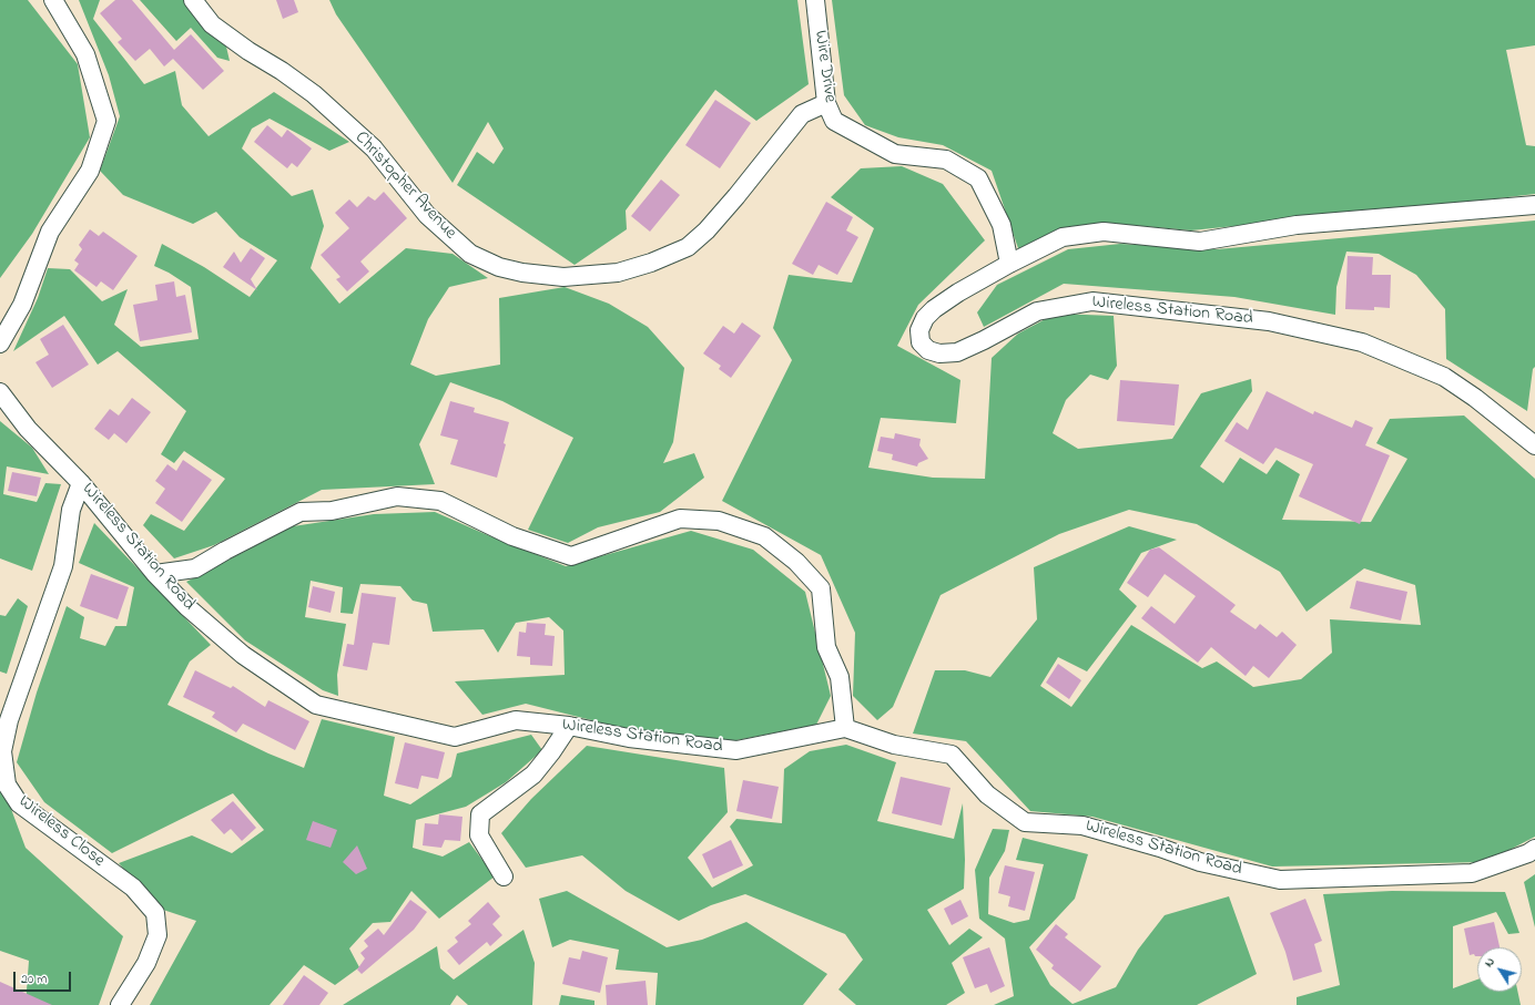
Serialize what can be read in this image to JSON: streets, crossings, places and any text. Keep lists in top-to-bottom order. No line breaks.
{"streets":{"street":["Wire Drive","Christopher Avenue","Wireless Station Road","Wireless Close"]},"crossings":[["Wire Drive","Christopher Avenue"],["Wire Drive","Wireless Station Road"],["Wireless Station Road","Wireless Close"]],"scale_bar":"20 m","north":"top left"}
